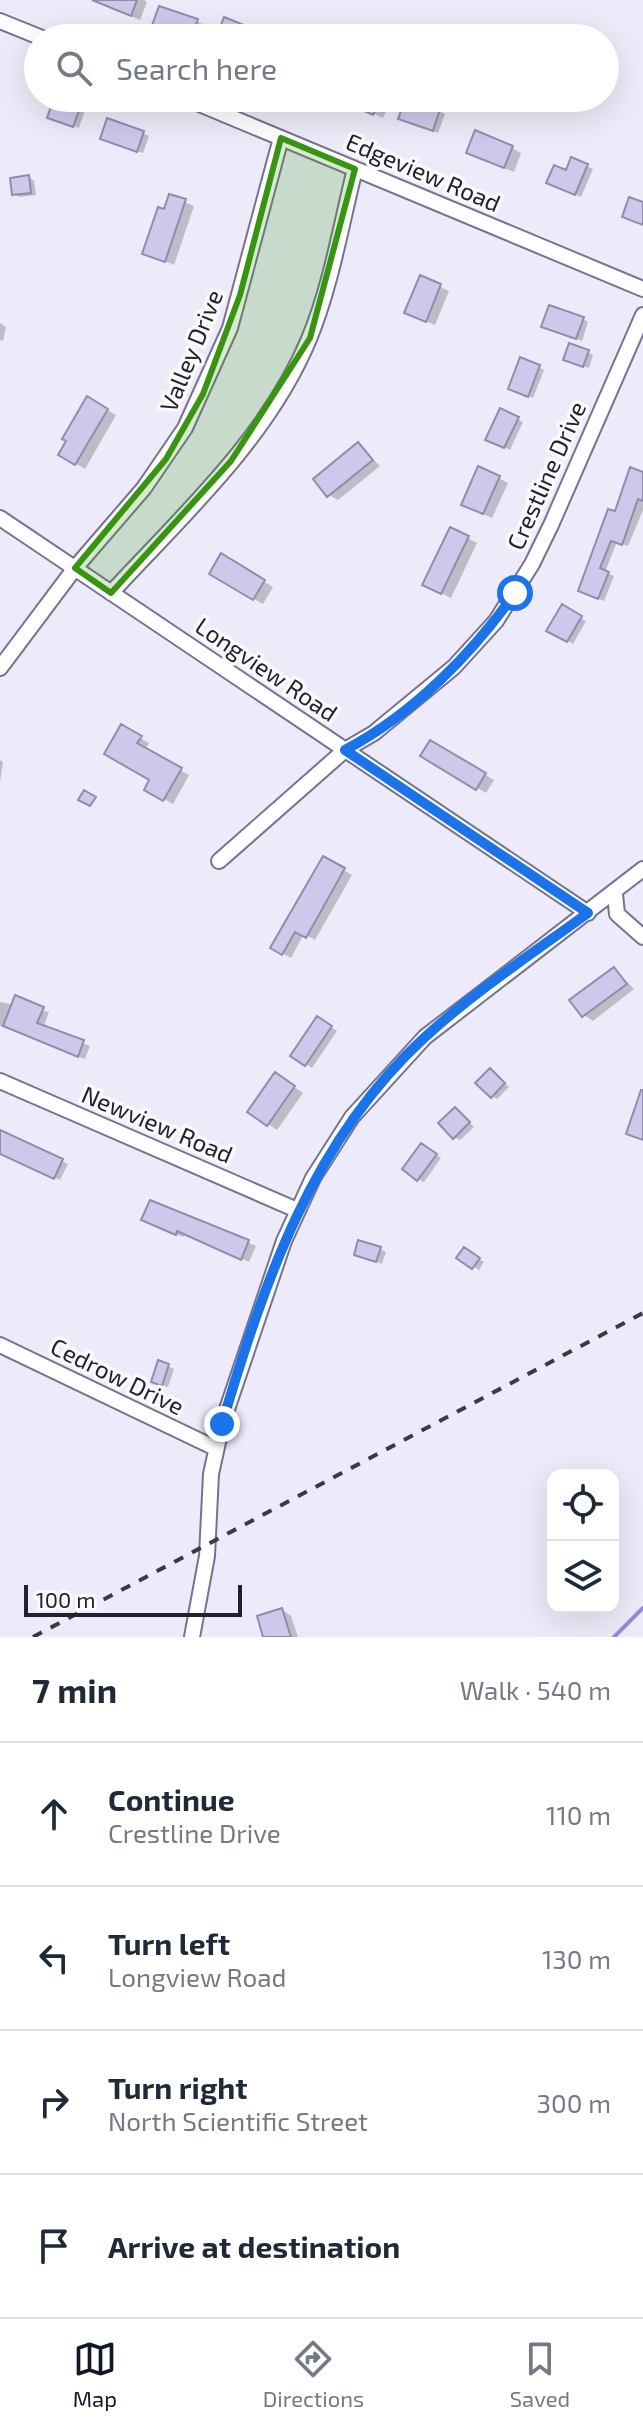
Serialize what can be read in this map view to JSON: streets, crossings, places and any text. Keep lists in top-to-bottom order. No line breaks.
{"streets":{"street":["Edgeview Road","Valley Drive","Crestline Drive","Longview Road","Newview Road","Cedrow Drive"]},"crossings":[["Edgeview Road","Valley Drive"],["Valley Drive","Longview Road"],["Crestline Drive","Longview Road"]],"scale_bar":"100 m","page":{"search":"Search here","scale":"100 m","heading":["7 min","Walk · 540 m"],"list":[["Continue","Crestline Drive","110 m"],["Turn left","Longview Road","130 m"],["Turn right","North Scientific Street","300 m"],"Arrive at destination"],"nav":["Map","Directions","Saved"]}}
